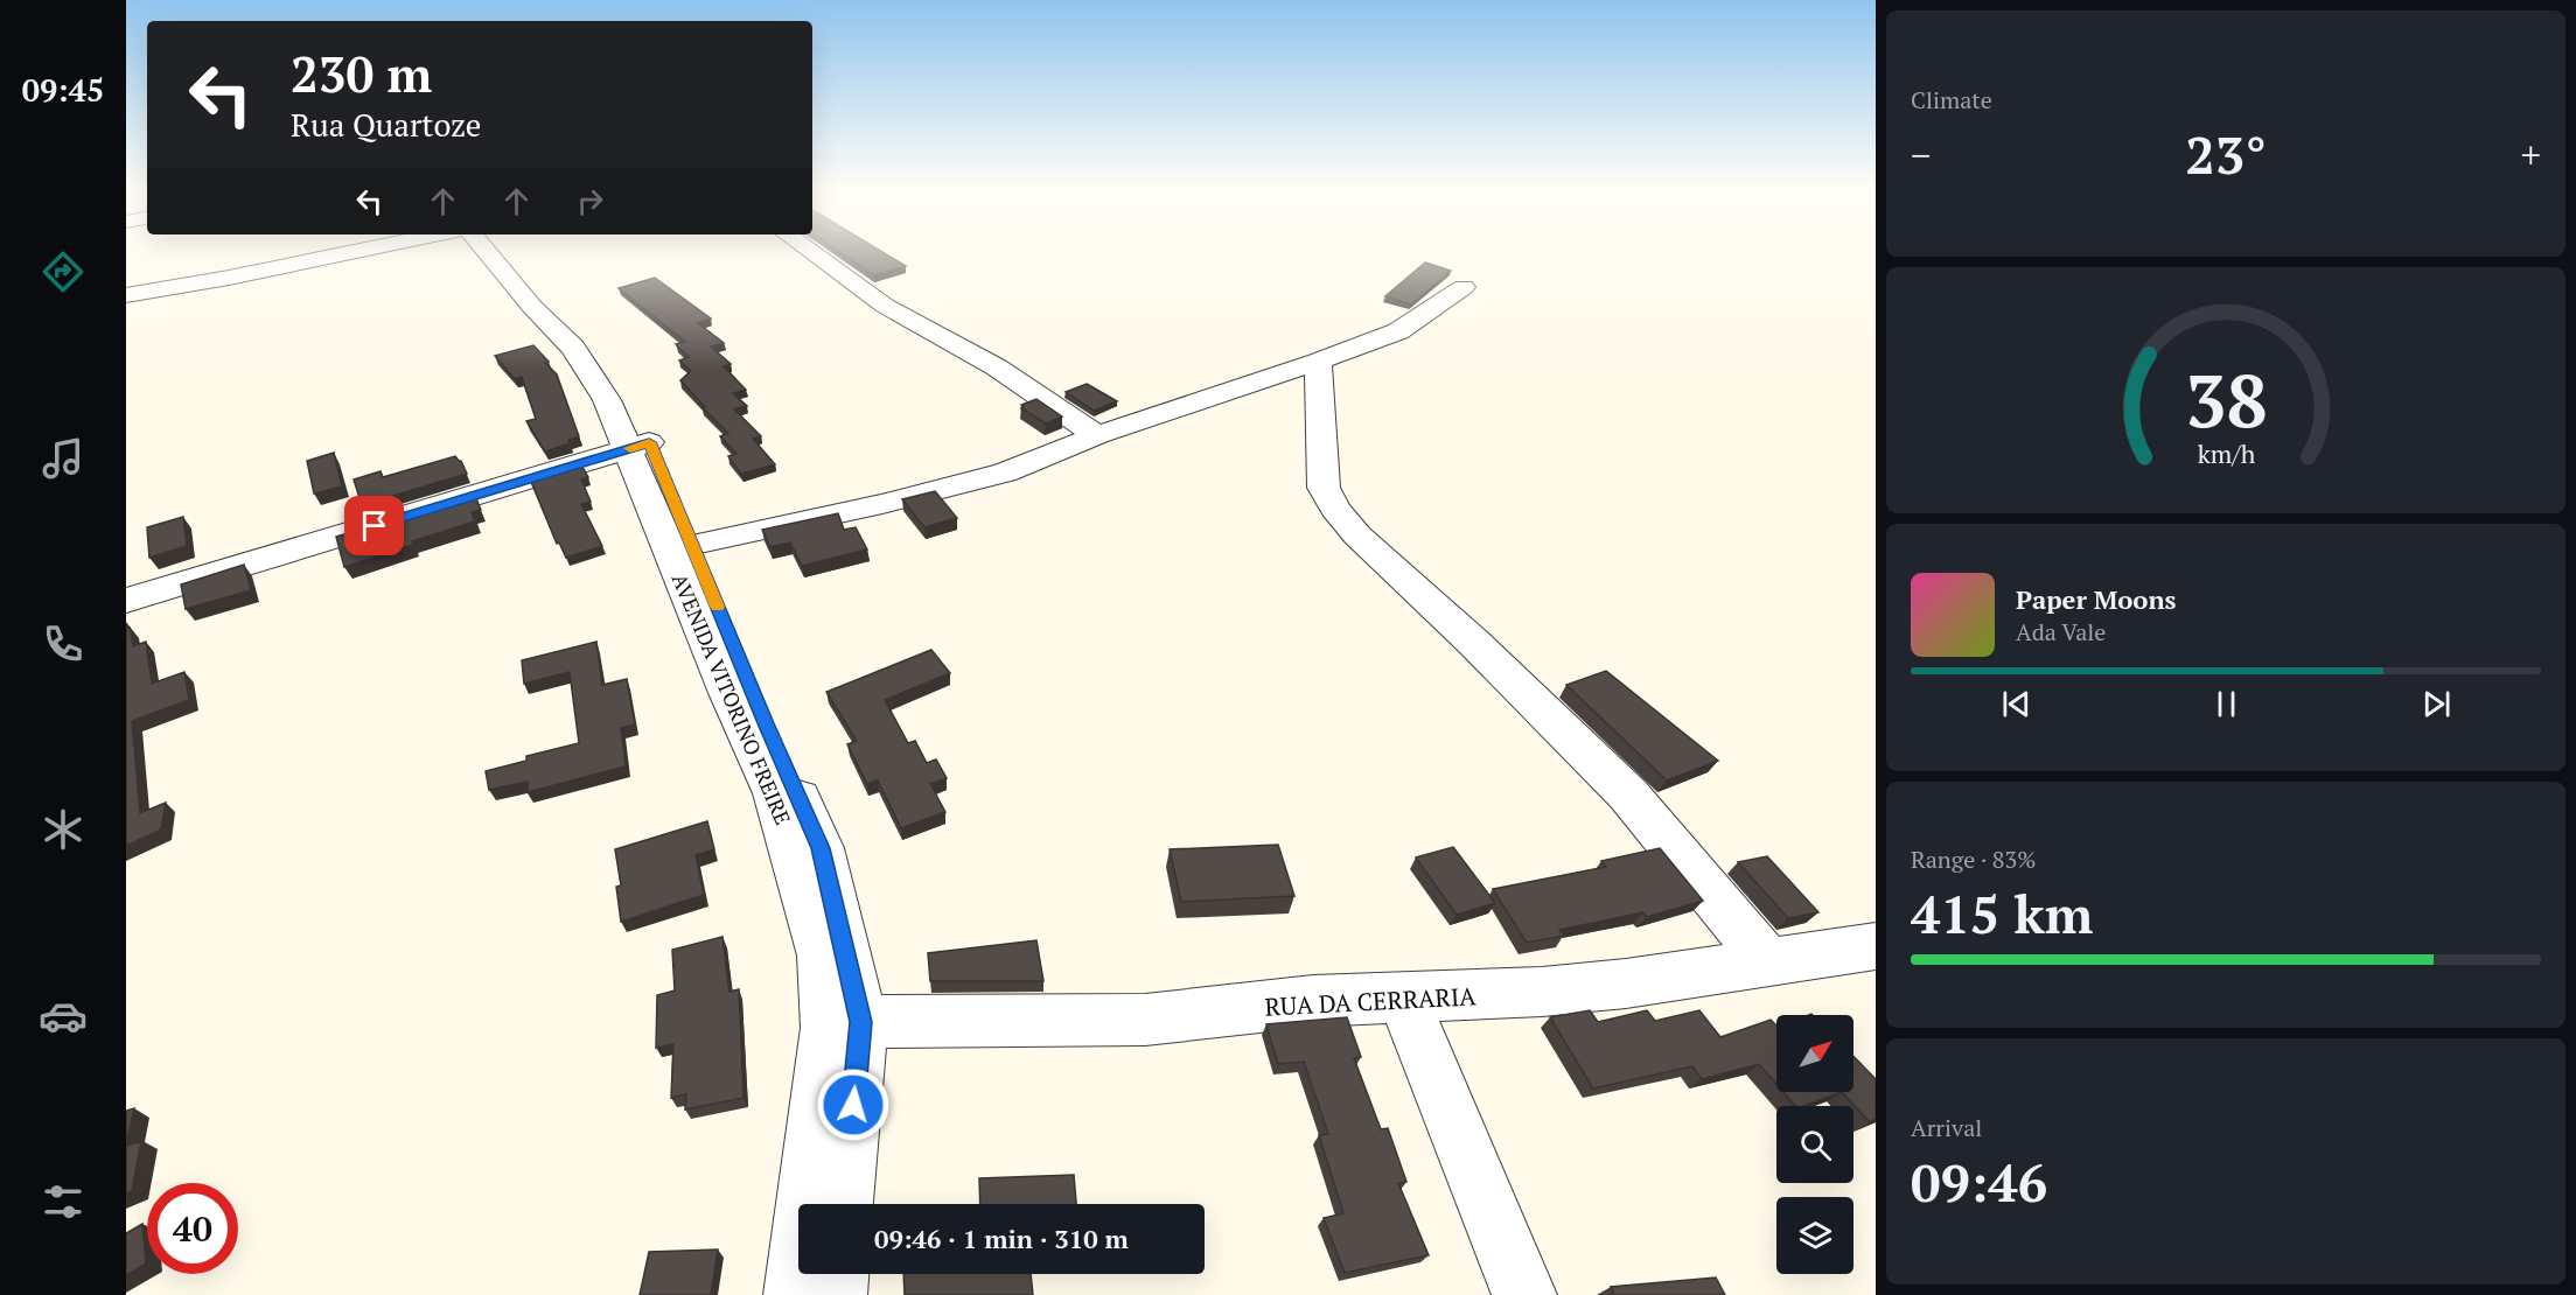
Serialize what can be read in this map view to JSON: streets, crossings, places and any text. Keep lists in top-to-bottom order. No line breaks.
{"streets":{"street":["AVENIDA VITORINO FREIRE","RUA DA CERRARIA"]},"crossings":[["AVENIDA VITORINO FREIRE","RUA DA CERRARIA"]],"north":"top right","page":{"tabs":"09:45","tile":["Climate",["Range · 83%","415 km"],["Arrival","09:46"]],"turn":["230 m","Rua Quartoze"],"heat":["−","23°","+"],"song":["Paper Moons","Ada Vale"],"limit":"40","trip":"09:46 · 1 min · 310 m","gauge":["38","km/h"]}}
